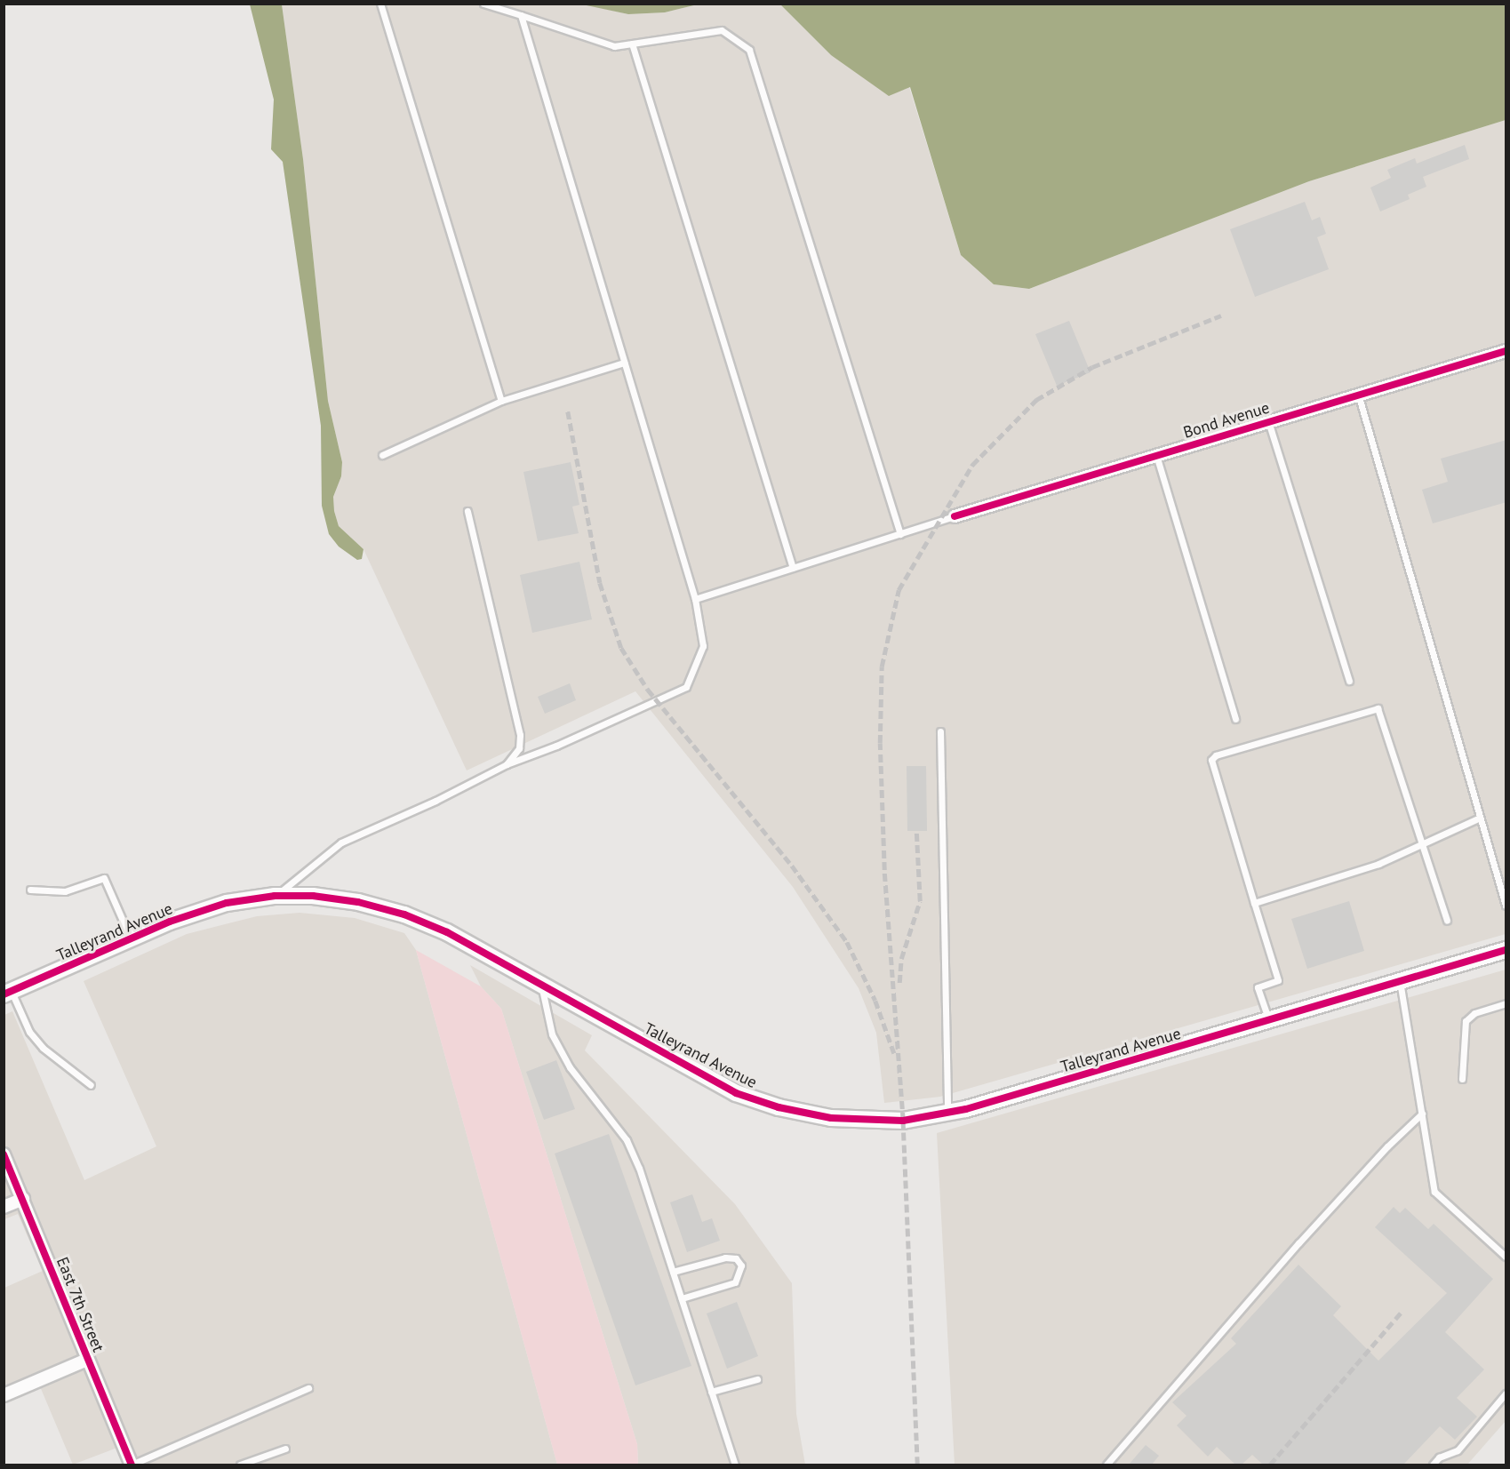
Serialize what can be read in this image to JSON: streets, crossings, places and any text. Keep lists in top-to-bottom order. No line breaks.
{"streets":{"street":["Bond Avenue","Talleyrand Avenue","East 7th Street"]}}
